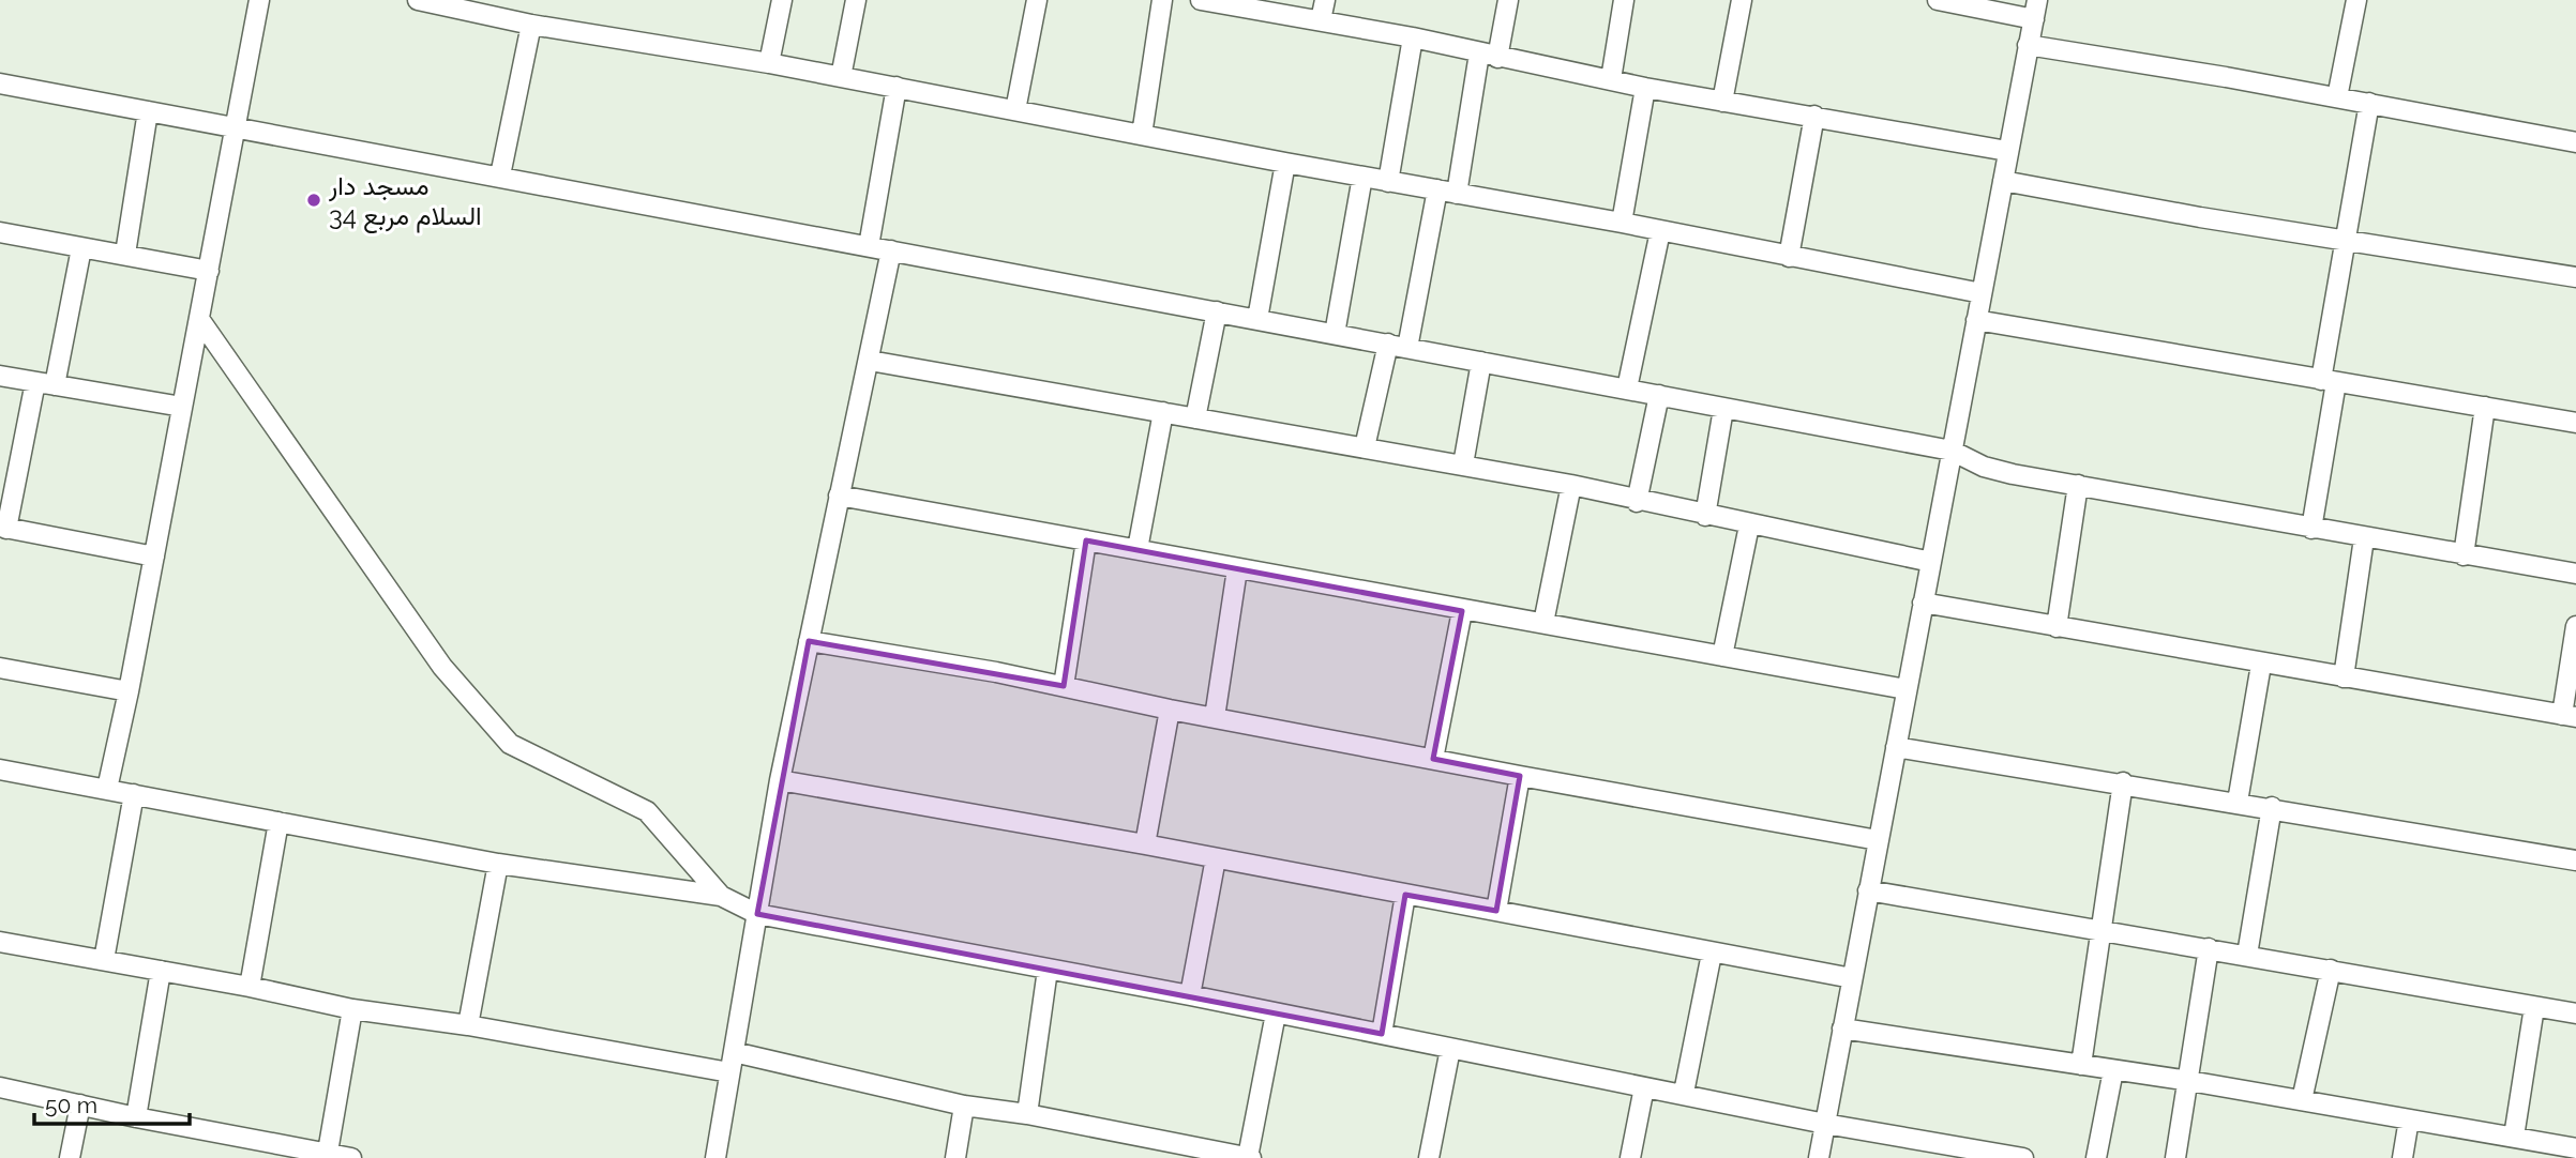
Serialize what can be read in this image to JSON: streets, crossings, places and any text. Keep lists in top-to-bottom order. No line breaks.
{"places":["مسجد دار السلام مربع 34"],"scale_bar":"50 m"}
